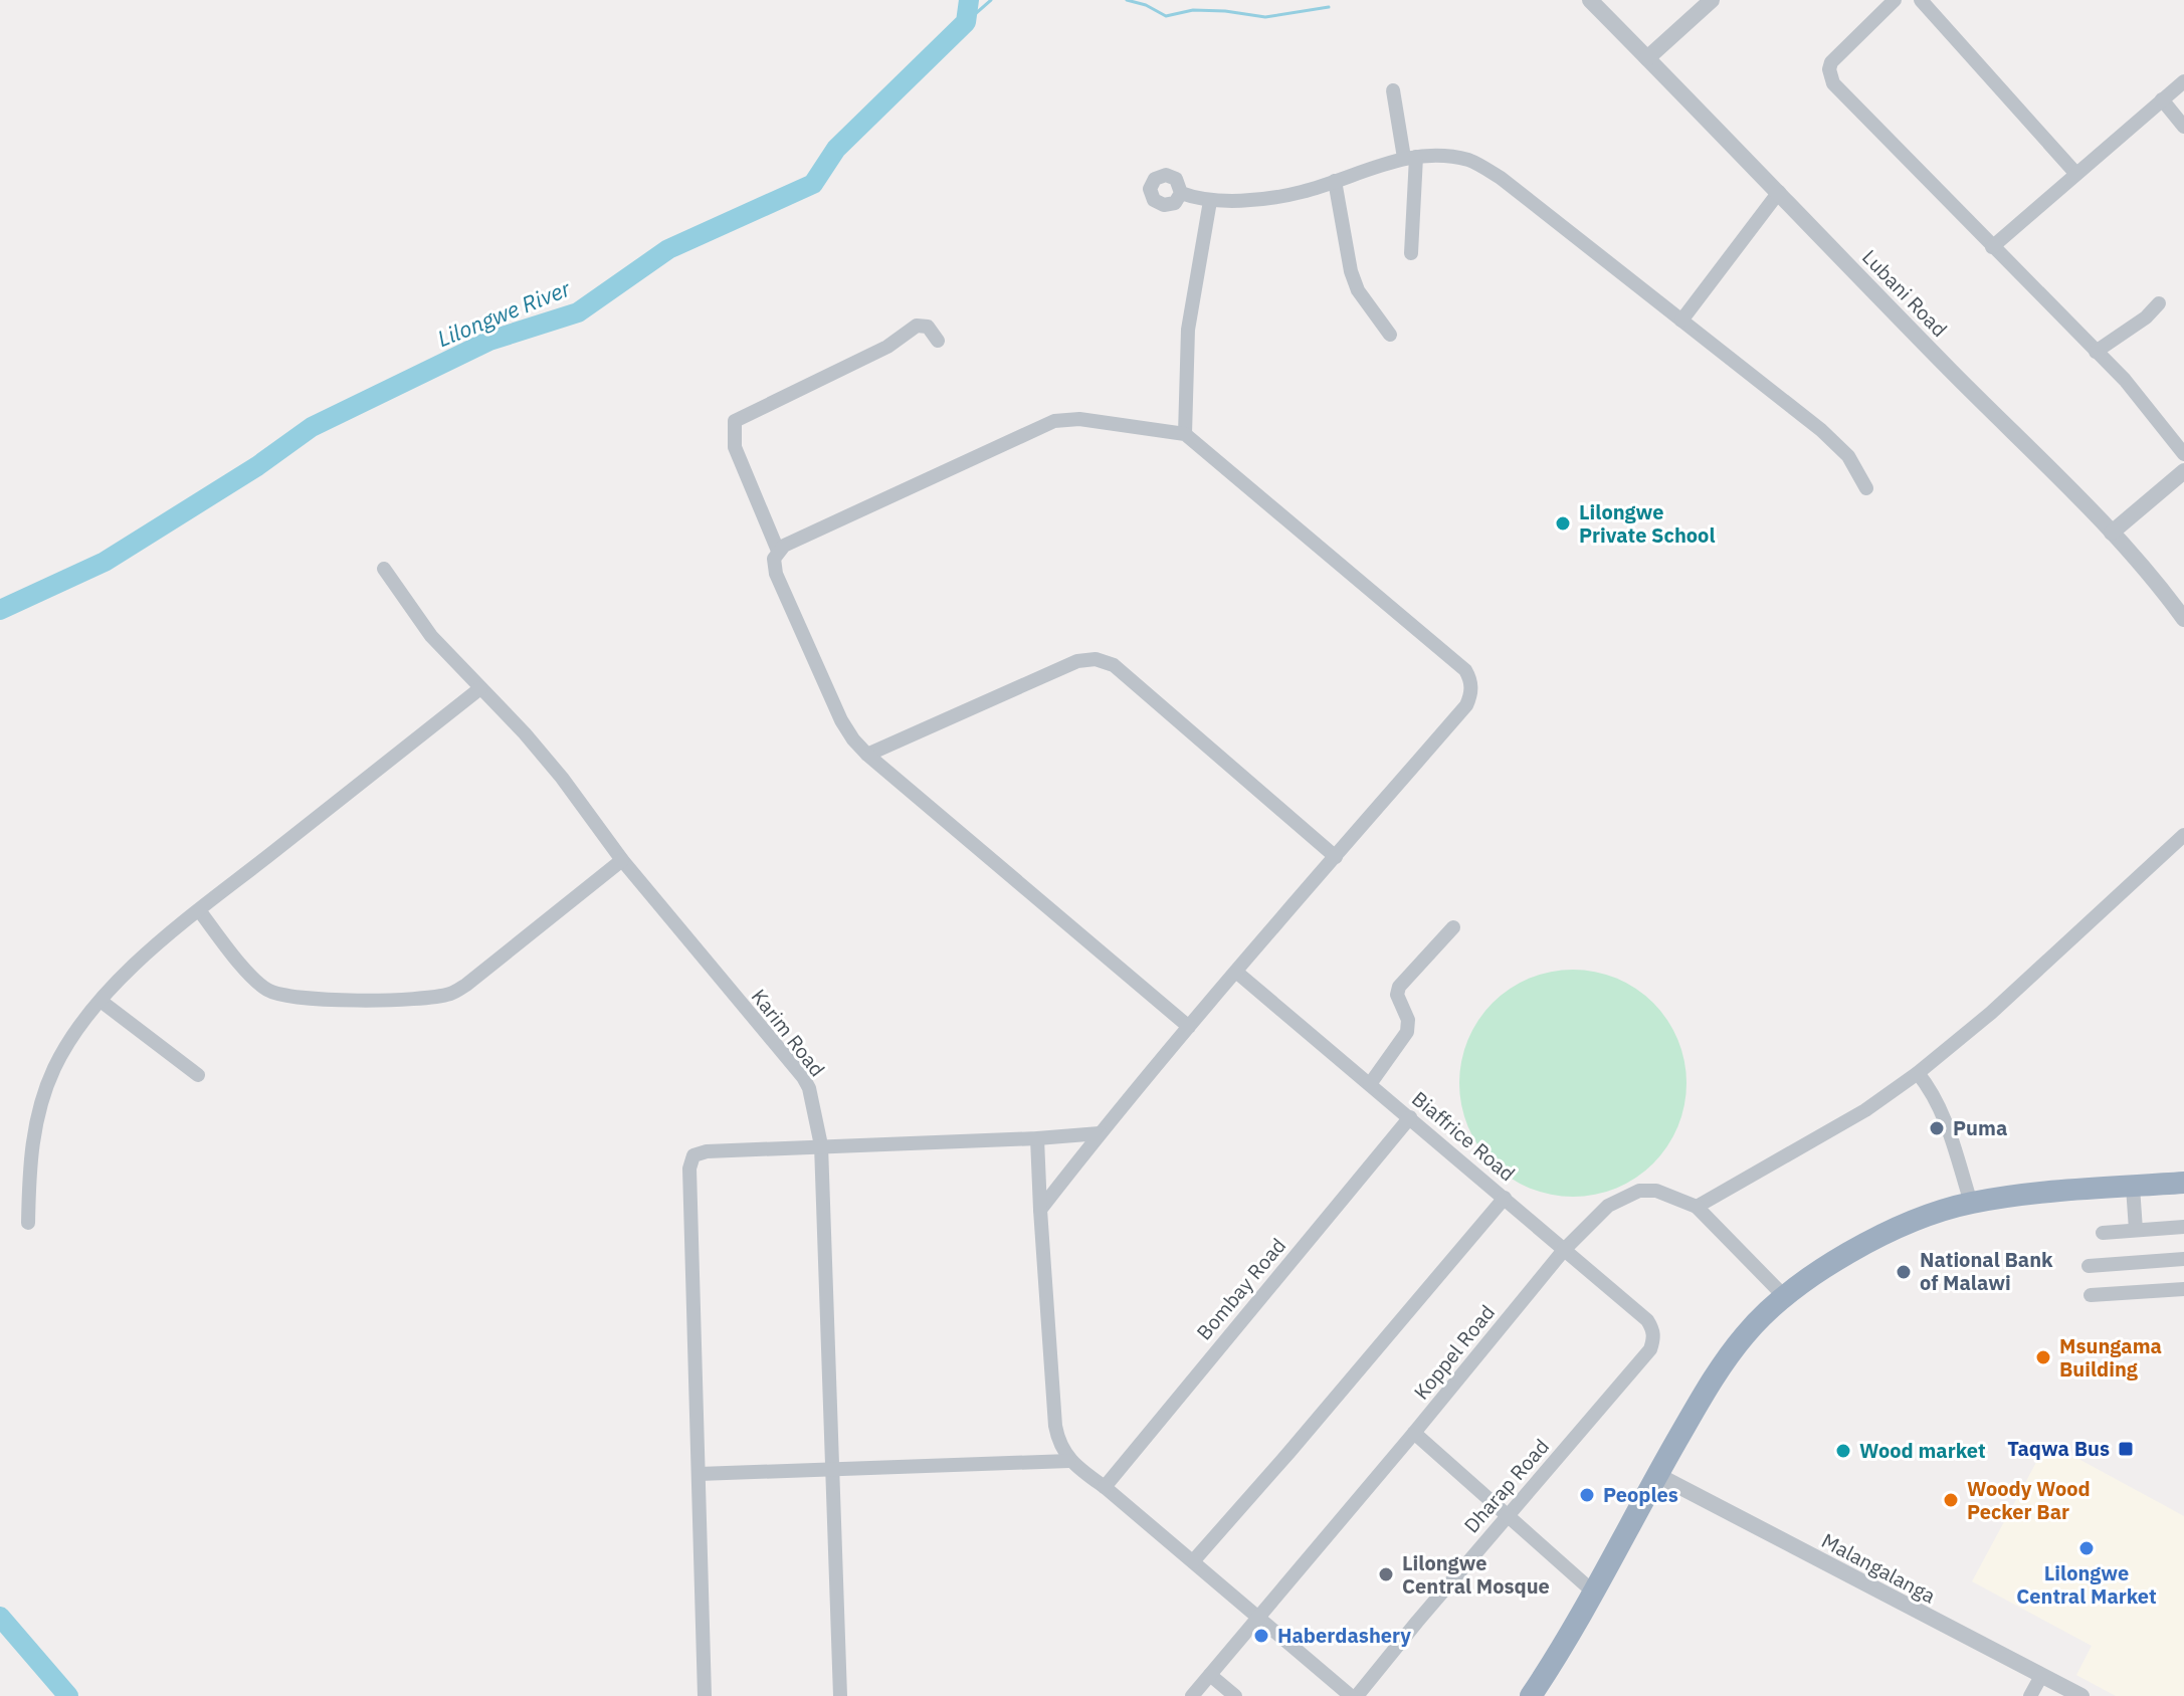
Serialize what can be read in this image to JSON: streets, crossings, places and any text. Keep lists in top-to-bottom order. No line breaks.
{"streets":{"street":["Lubani Road","Karim Road","Biaffrice Road","Bombay Road","Koppel Road","Dharap Road","Malangalanga"]},"crossings":[["Biaffrice Road","Bombay Road"],["Biaffrice Road","Koppel Road"],["Biaffrice Road","Dharap Road"]],"water":["Lilongwe River"],"places":{"other":["Lilongwe Private School","Puma","National Bank of Malawi","Msungama Building","Wood market","Peoples","Woody Wood Pecker Bar","Lilongwe Central Market","Lilongwe Central Mosque","Haberdashery"],"transit":["Taqwa Bus"]}}
